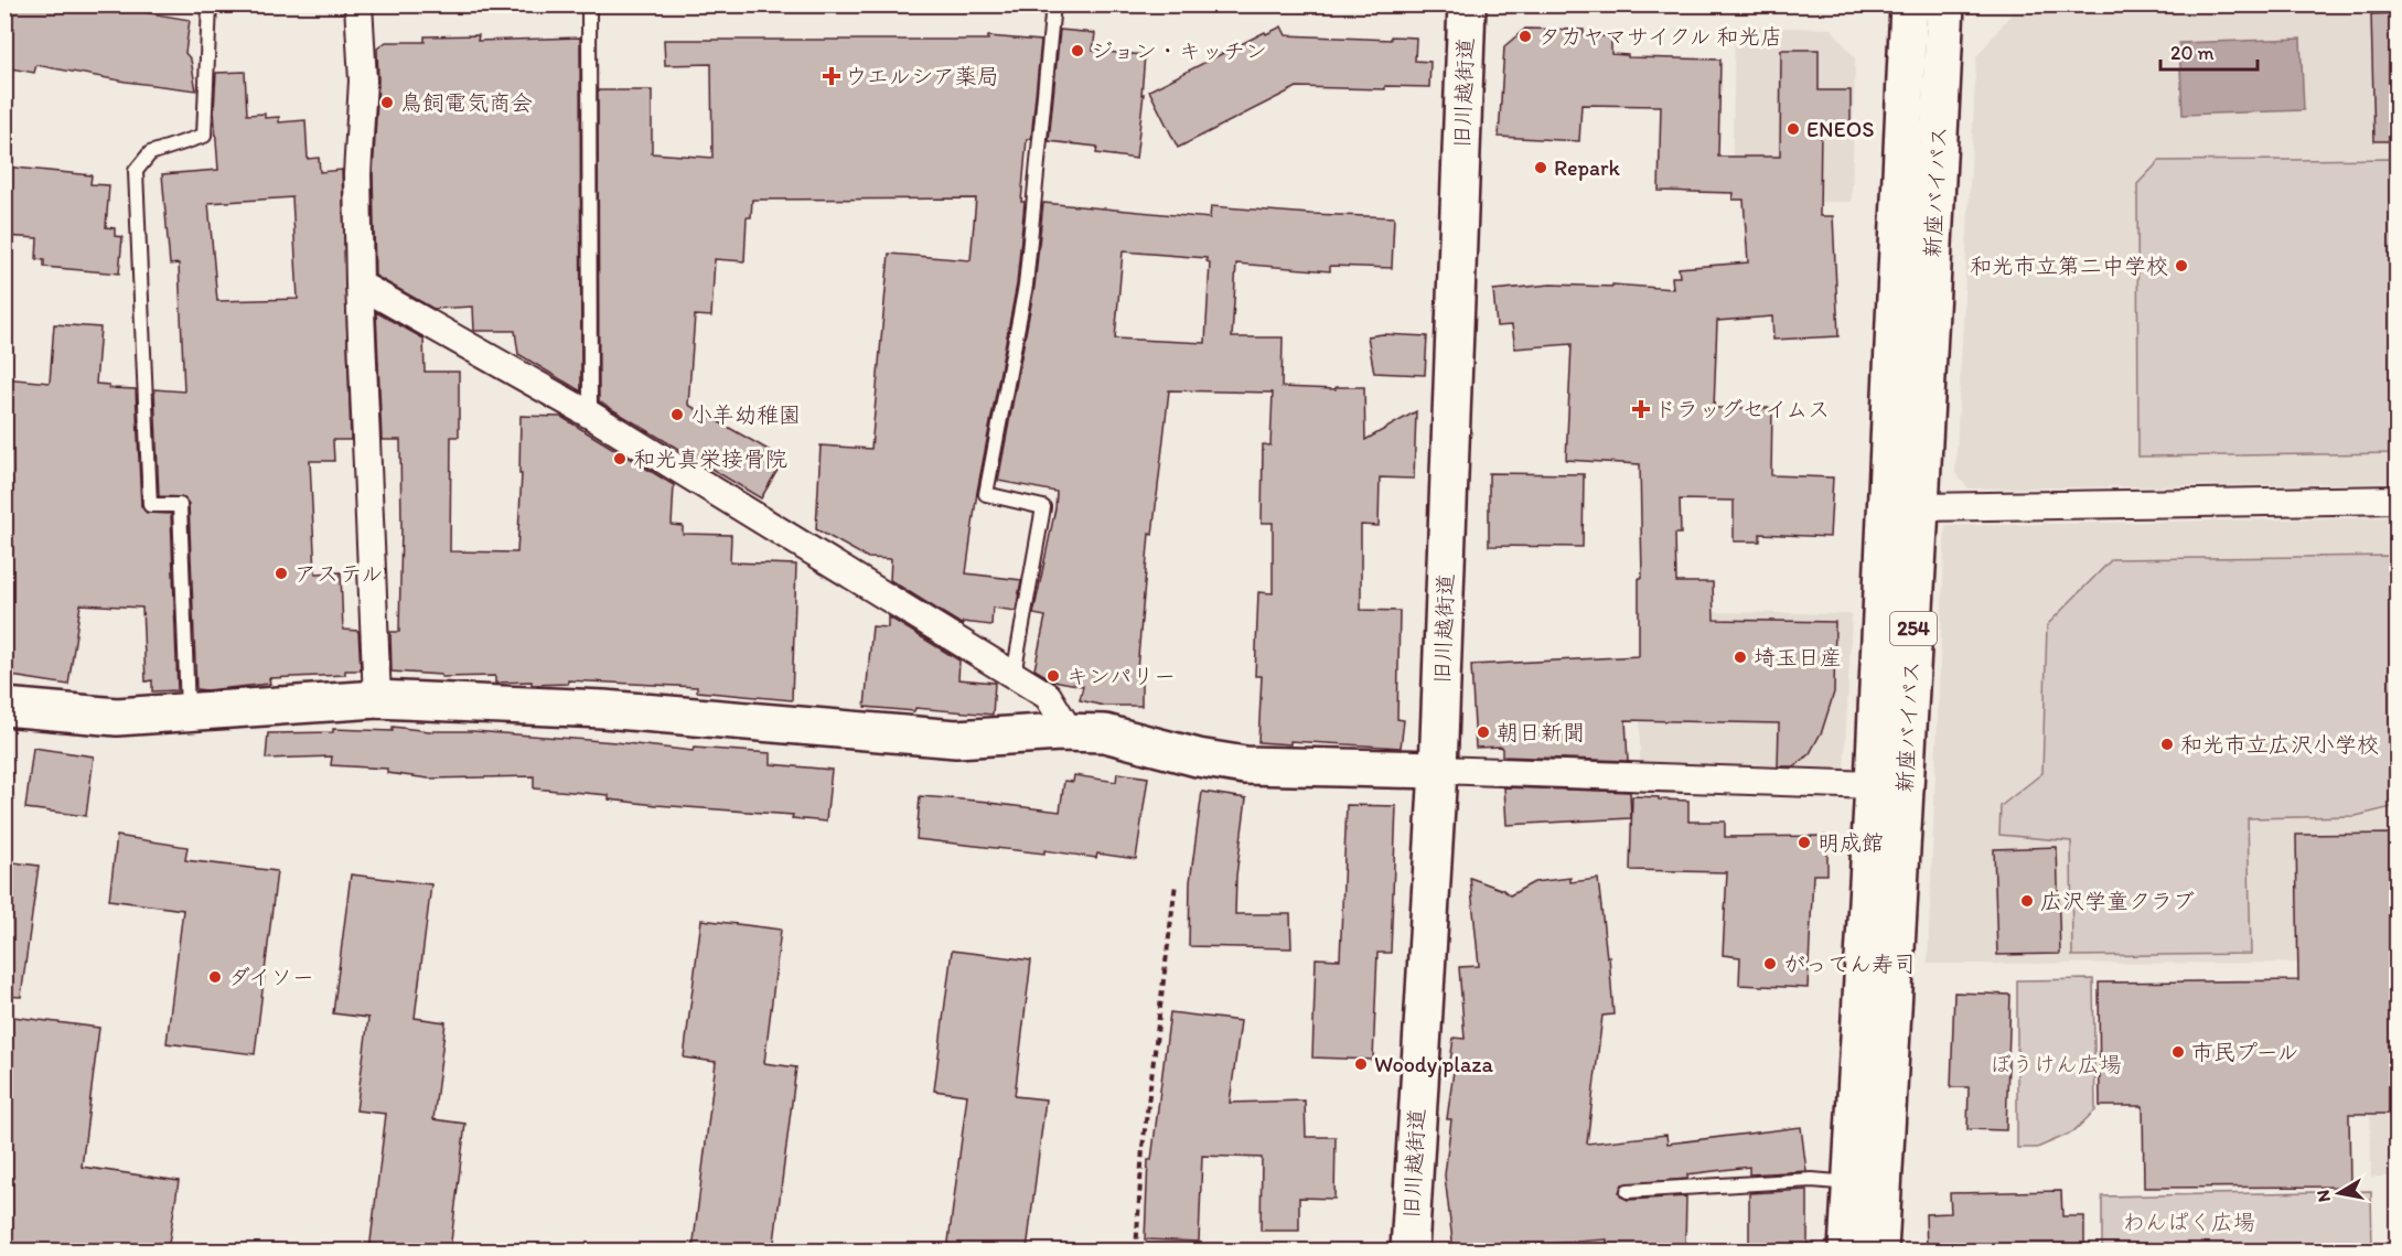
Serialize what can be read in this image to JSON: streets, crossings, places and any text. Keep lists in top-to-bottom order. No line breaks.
{"streets":{"main road":["旧川越街道","新座バイパス","254"]},"parks":["ぼうけん広場","わんぱく広場"],"places":{"other":["タカヤマサイクル 和光店","ジョン・キッチン","鳥飼電気商会","ENEOS","Repark","和光市立第二中学校","小羊幼稚園","和光真栄接骨院","アステル","埼玉日産","キンパリー","朝日新聞","和光市立広沢小学校","明成館","広沢学童クラブ","がってん寿司","ダイソー","市民プール","Woody plaza"],"health":["ウエルシア薬局","ドラッグセイムス"]},"scale_bar":"20 m","north":"left"}
